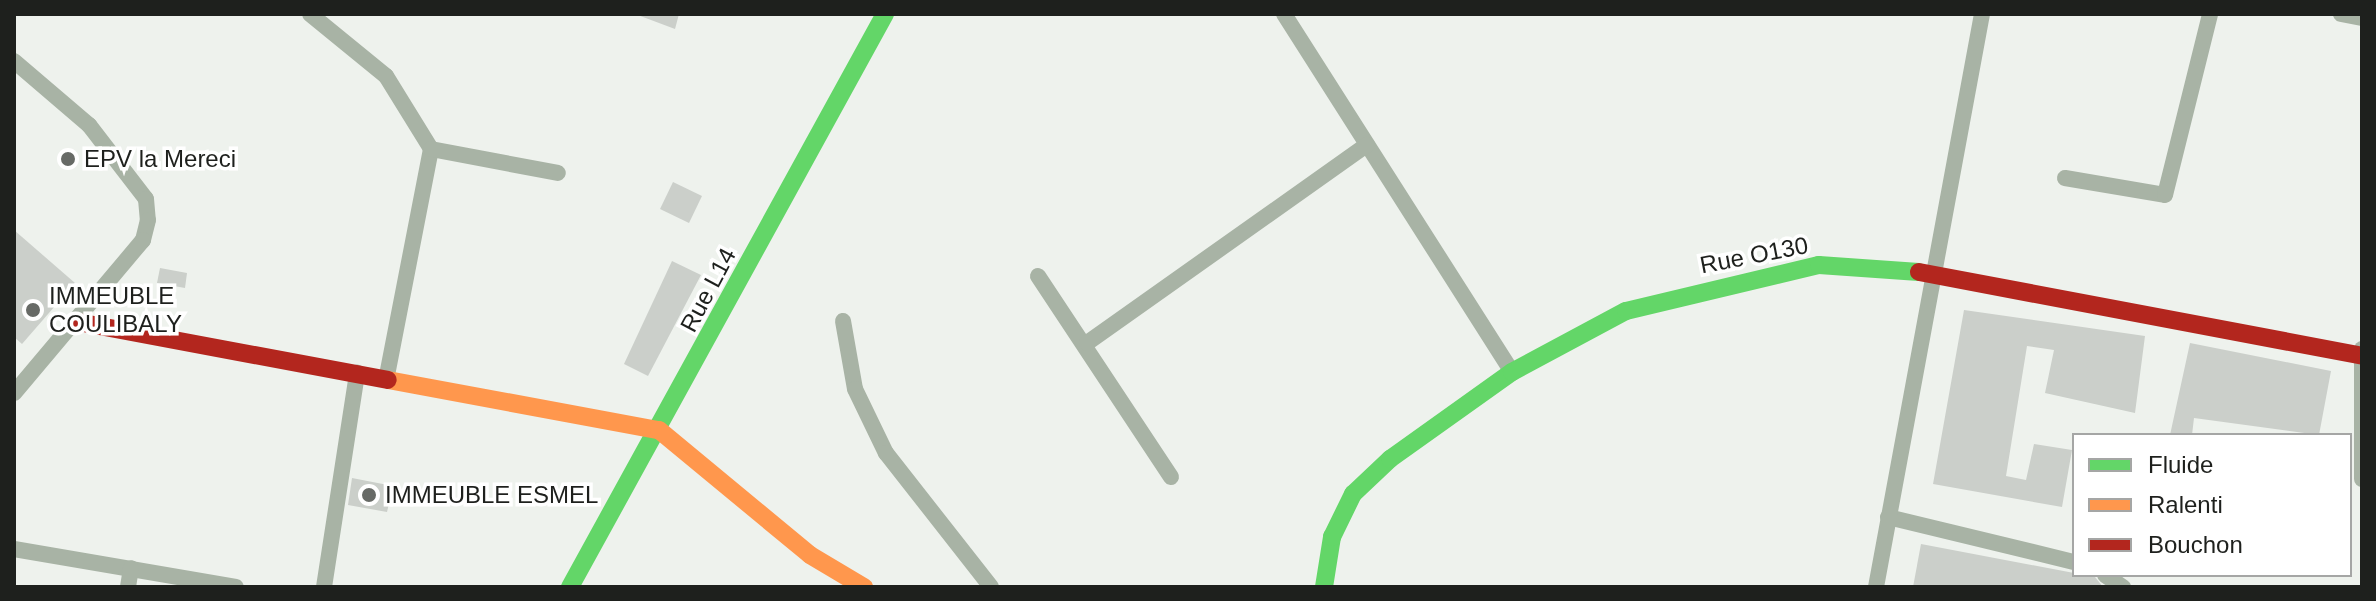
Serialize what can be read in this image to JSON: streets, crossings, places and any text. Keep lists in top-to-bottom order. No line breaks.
{"streets":{"street":["Rue O130","Rue L14"]},"places":["EPV la Mereci","IMMEUBLE COULIBALY","IMMEUBLE ESMEL"],"legend":["Fluide","Ralenti","Bouchon"]}
